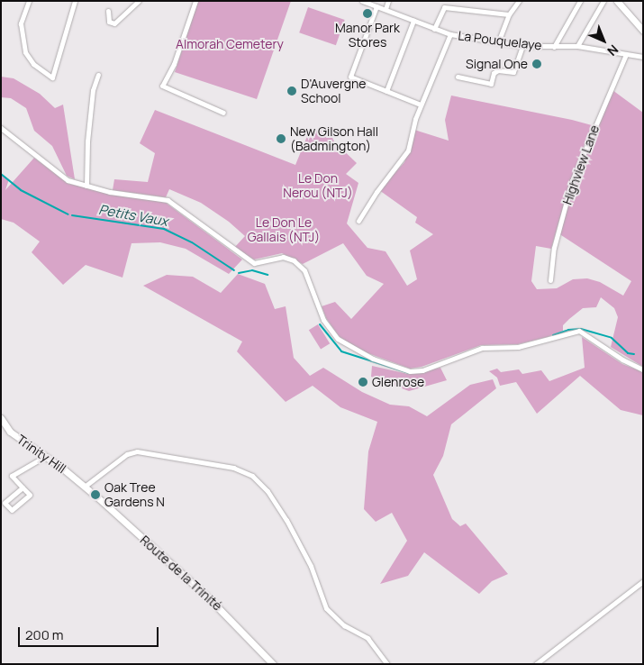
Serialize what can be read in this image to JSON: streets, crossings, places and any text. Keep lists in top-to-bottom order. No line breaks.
{"streets":{"main road":["Trinity Hill","Route de la Trinité"],"street":["La Pouquelaye","Highview Lane"]},"crossings":[["La Pouquelaye","Highview Lane"],["Trinity Hill","Route de la Trinité"]],"water":["Petits Vaux"],"parks":["Almorah Cemetery","Le Don Nerou (NTJ)","Le Don Le Gallais (NTJ)"],"places":["Manor Park Stores","Signal One","D'Auvergne School","New Gilson Hall (Badmington)","Glenrose","Oak Tree Gardens N"],"scale_bar":"200 m","north":"bottom right"}
